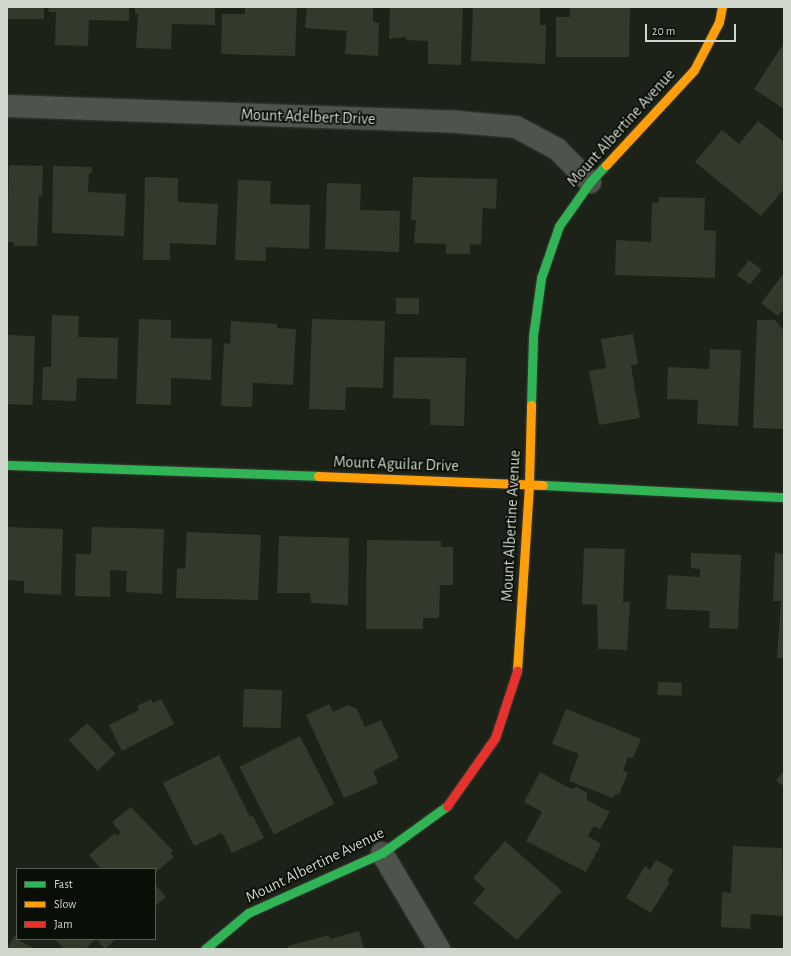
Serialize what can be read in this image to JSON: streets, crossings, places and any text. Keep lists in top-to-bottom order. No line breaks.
{"streets":{"street":["Mount Adelbert Drive","Mount Albertine Avenue","Mount Aguilar Drive"]},"crossings":[["Mount Adelbert Drive","Mount Albertine Avenue"],["Mount Albertine Avenue","Mount Aguilar Drive"]],"legend":["Fast","Slow","Jam"],"scale_bar":"20 m"}
